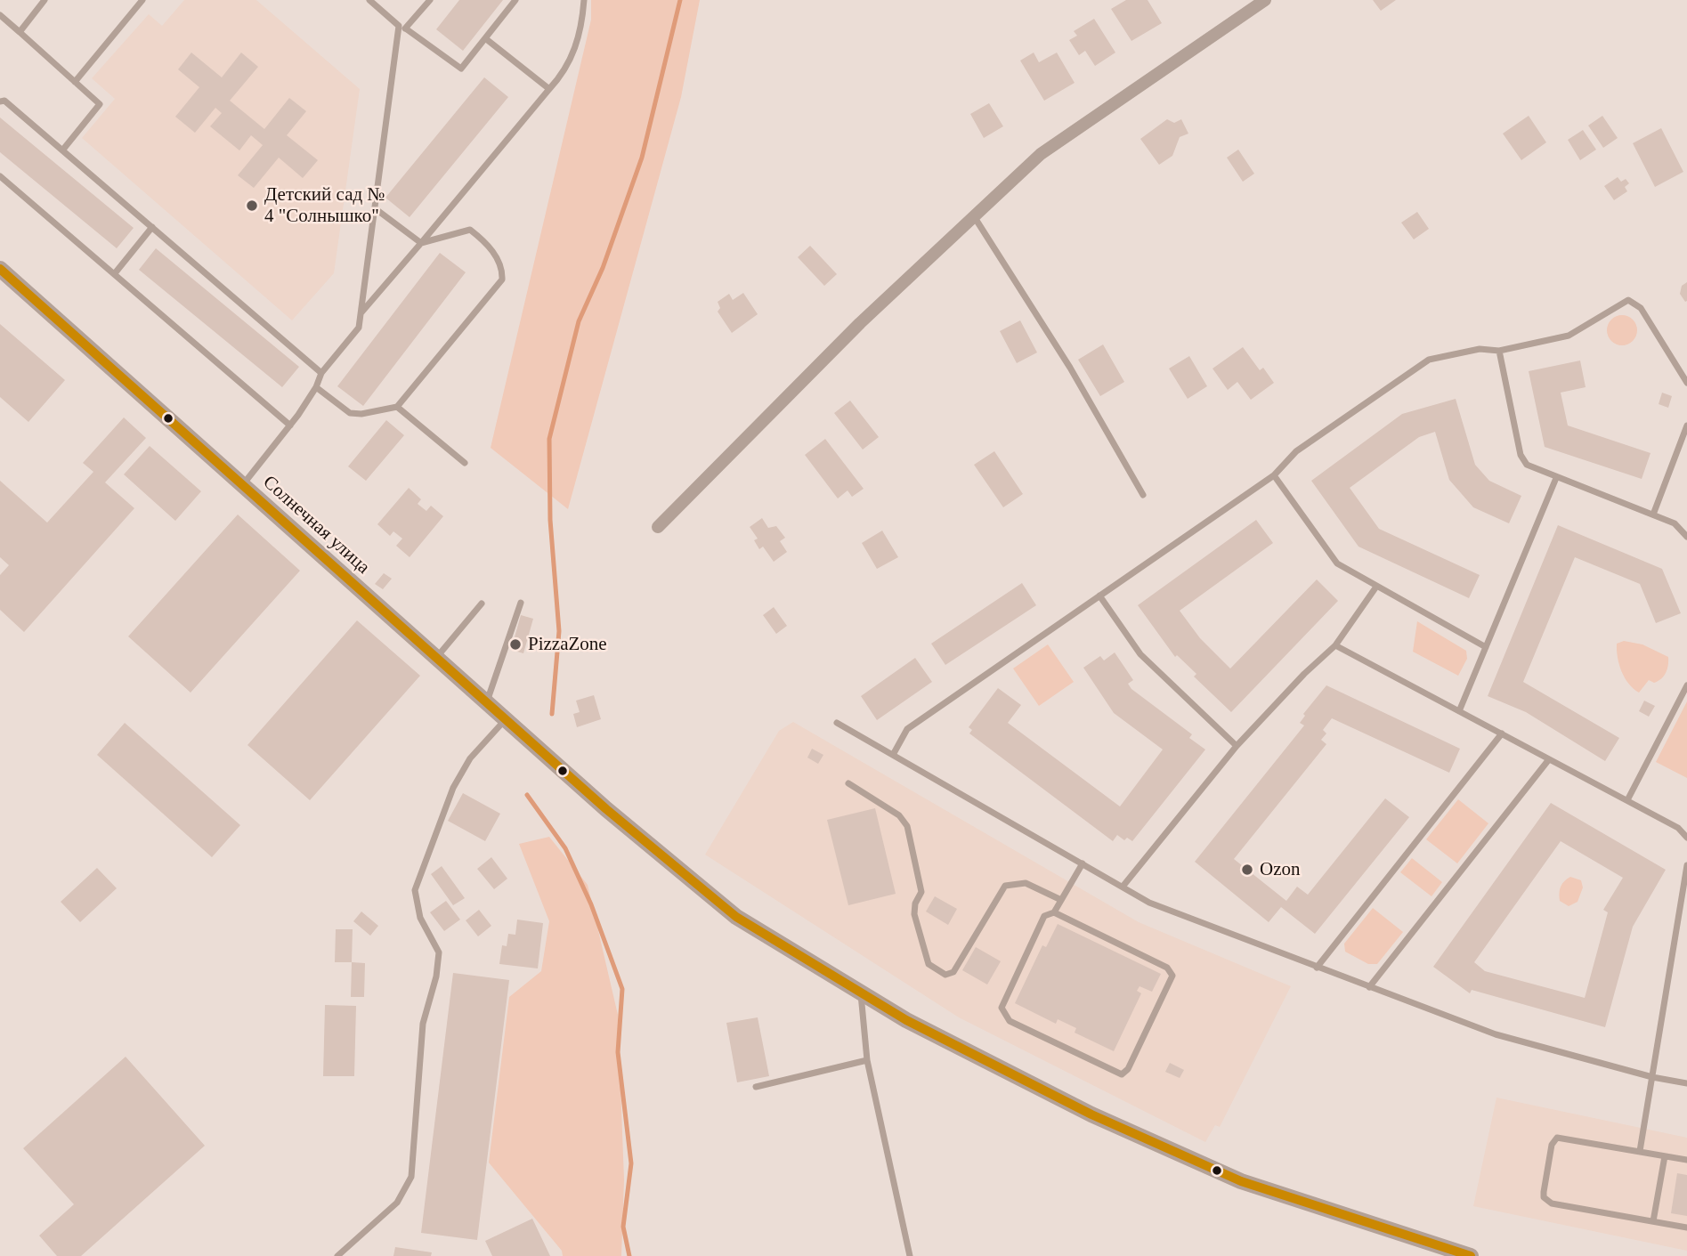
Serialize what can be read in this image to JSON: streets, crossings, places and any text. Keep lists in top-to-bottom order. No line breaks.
{"streets":{"street":["Солнечная улица"]},"places":["Детский сад № 4 \"Солнышко\"","PizzaZone","Ozon"]}
